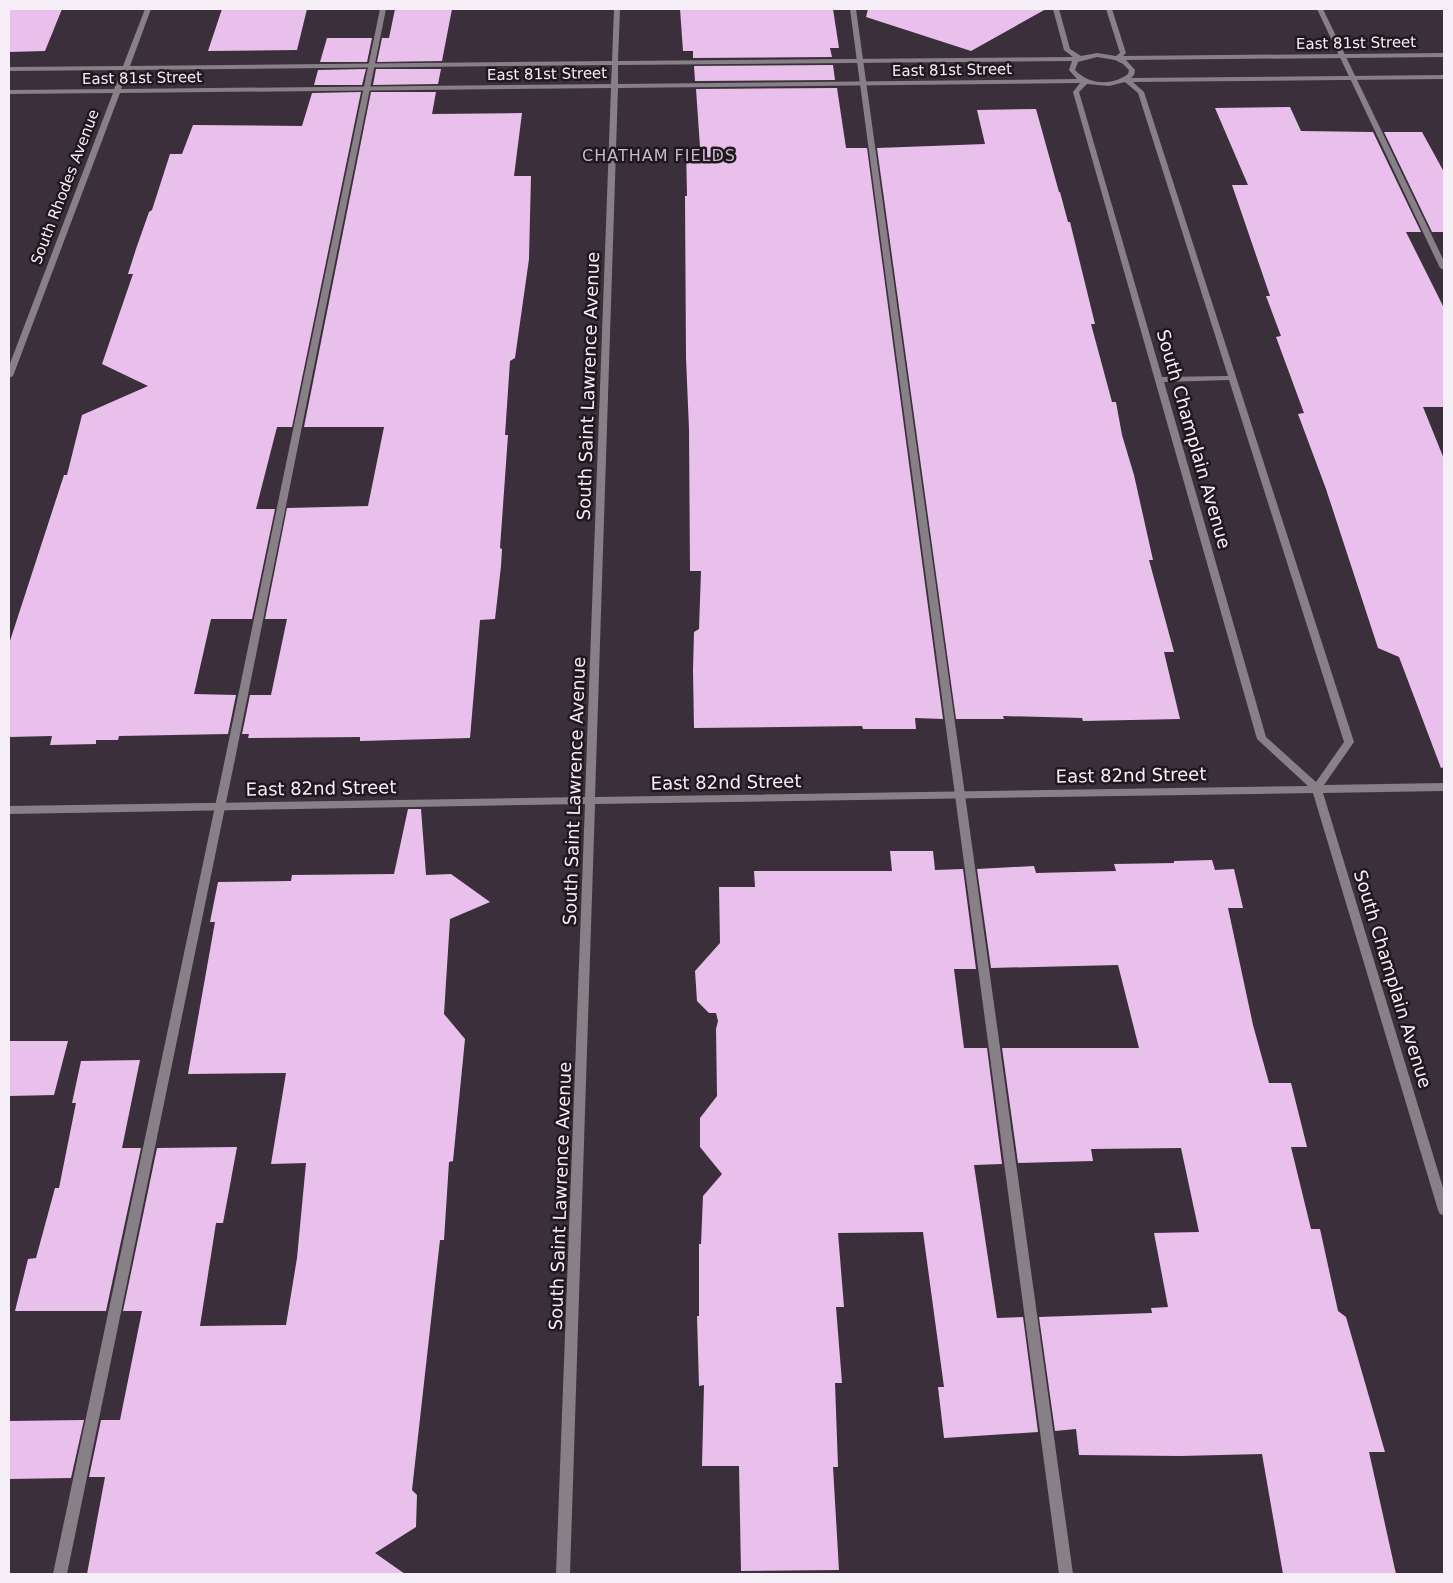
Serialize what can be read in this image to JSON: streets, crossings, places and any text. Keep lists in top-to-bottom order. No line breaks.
{"streets":{"street":["East 81st Street","South Rhodes Avenue","South Saint Lawrence Avenue","South Champlain Avenue","East 82nd Street"]},"crossings":[["East 81st Street","South Rhodes Avenue"],["East 81st Street","South Saint Lawrence Avenue"],["East 81st Street","South Champlain Avenue"],["South Saint Lawrence Avenue","East 82nd Street"],["South Champlain Avenue","East 82nd Street"]],"districts":["CHATHAM FIELDS"]}
